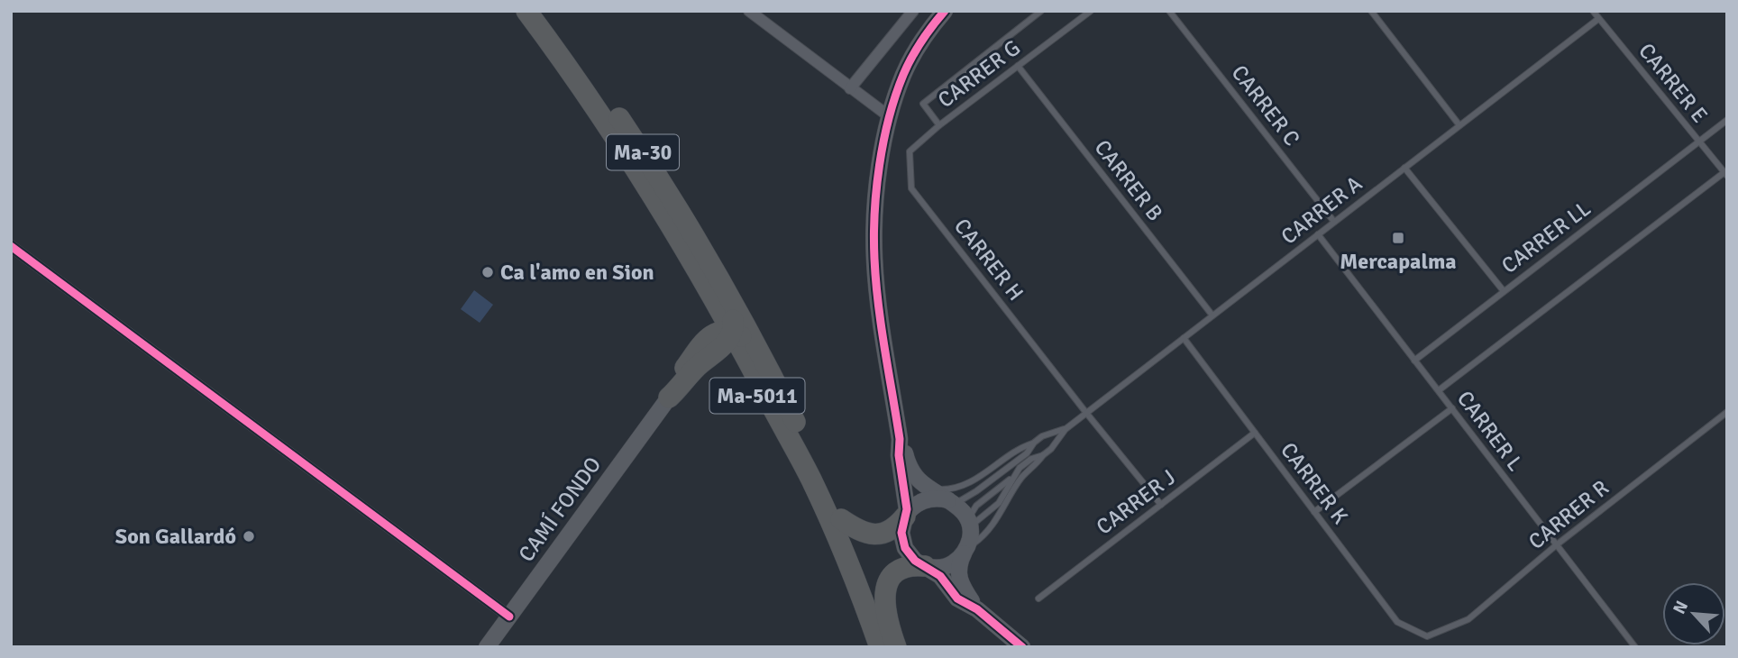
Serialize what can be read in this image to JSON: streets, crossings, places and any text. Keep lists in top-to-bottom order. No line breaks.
{"streets":{"highway":["Ma-30","Ma-5011"],"street":["CAMÍ FONDO"],"lane":["CARRER G","CARRER E","CARRER C","CARRER B","CARRER A","CARRER LL","CARRER H","CARRER L","CARRER K","CARRER J","CARRER R"]},"crossings":[["CARRER G","CARRER B"],["CARRER G","CARRER H"],["CARRER E","CARRER A"],["CARRER E","CARRER LL"],["CARRER C","CARRER A"],["Ma-30","Ma-5011"],["CARRER B","CARRER A"],["CARRER A","CARRER H"],["CARRER A","CARRER L"],["CARRER A","CARRER K"],["CARRER LL","CARRER L"],["CARRER H","CARRER J"],["Ma-5011","CAMÍ FONDO"],["CARRER L","CARRER R"],["CARRER K","CARRER J"],["CARRER K","CARRER R"]],"places":{"transit":["Mercapalma"],"other":["Ca l'amo en Sion","Son Gallardó"]},"north":"top left"}
